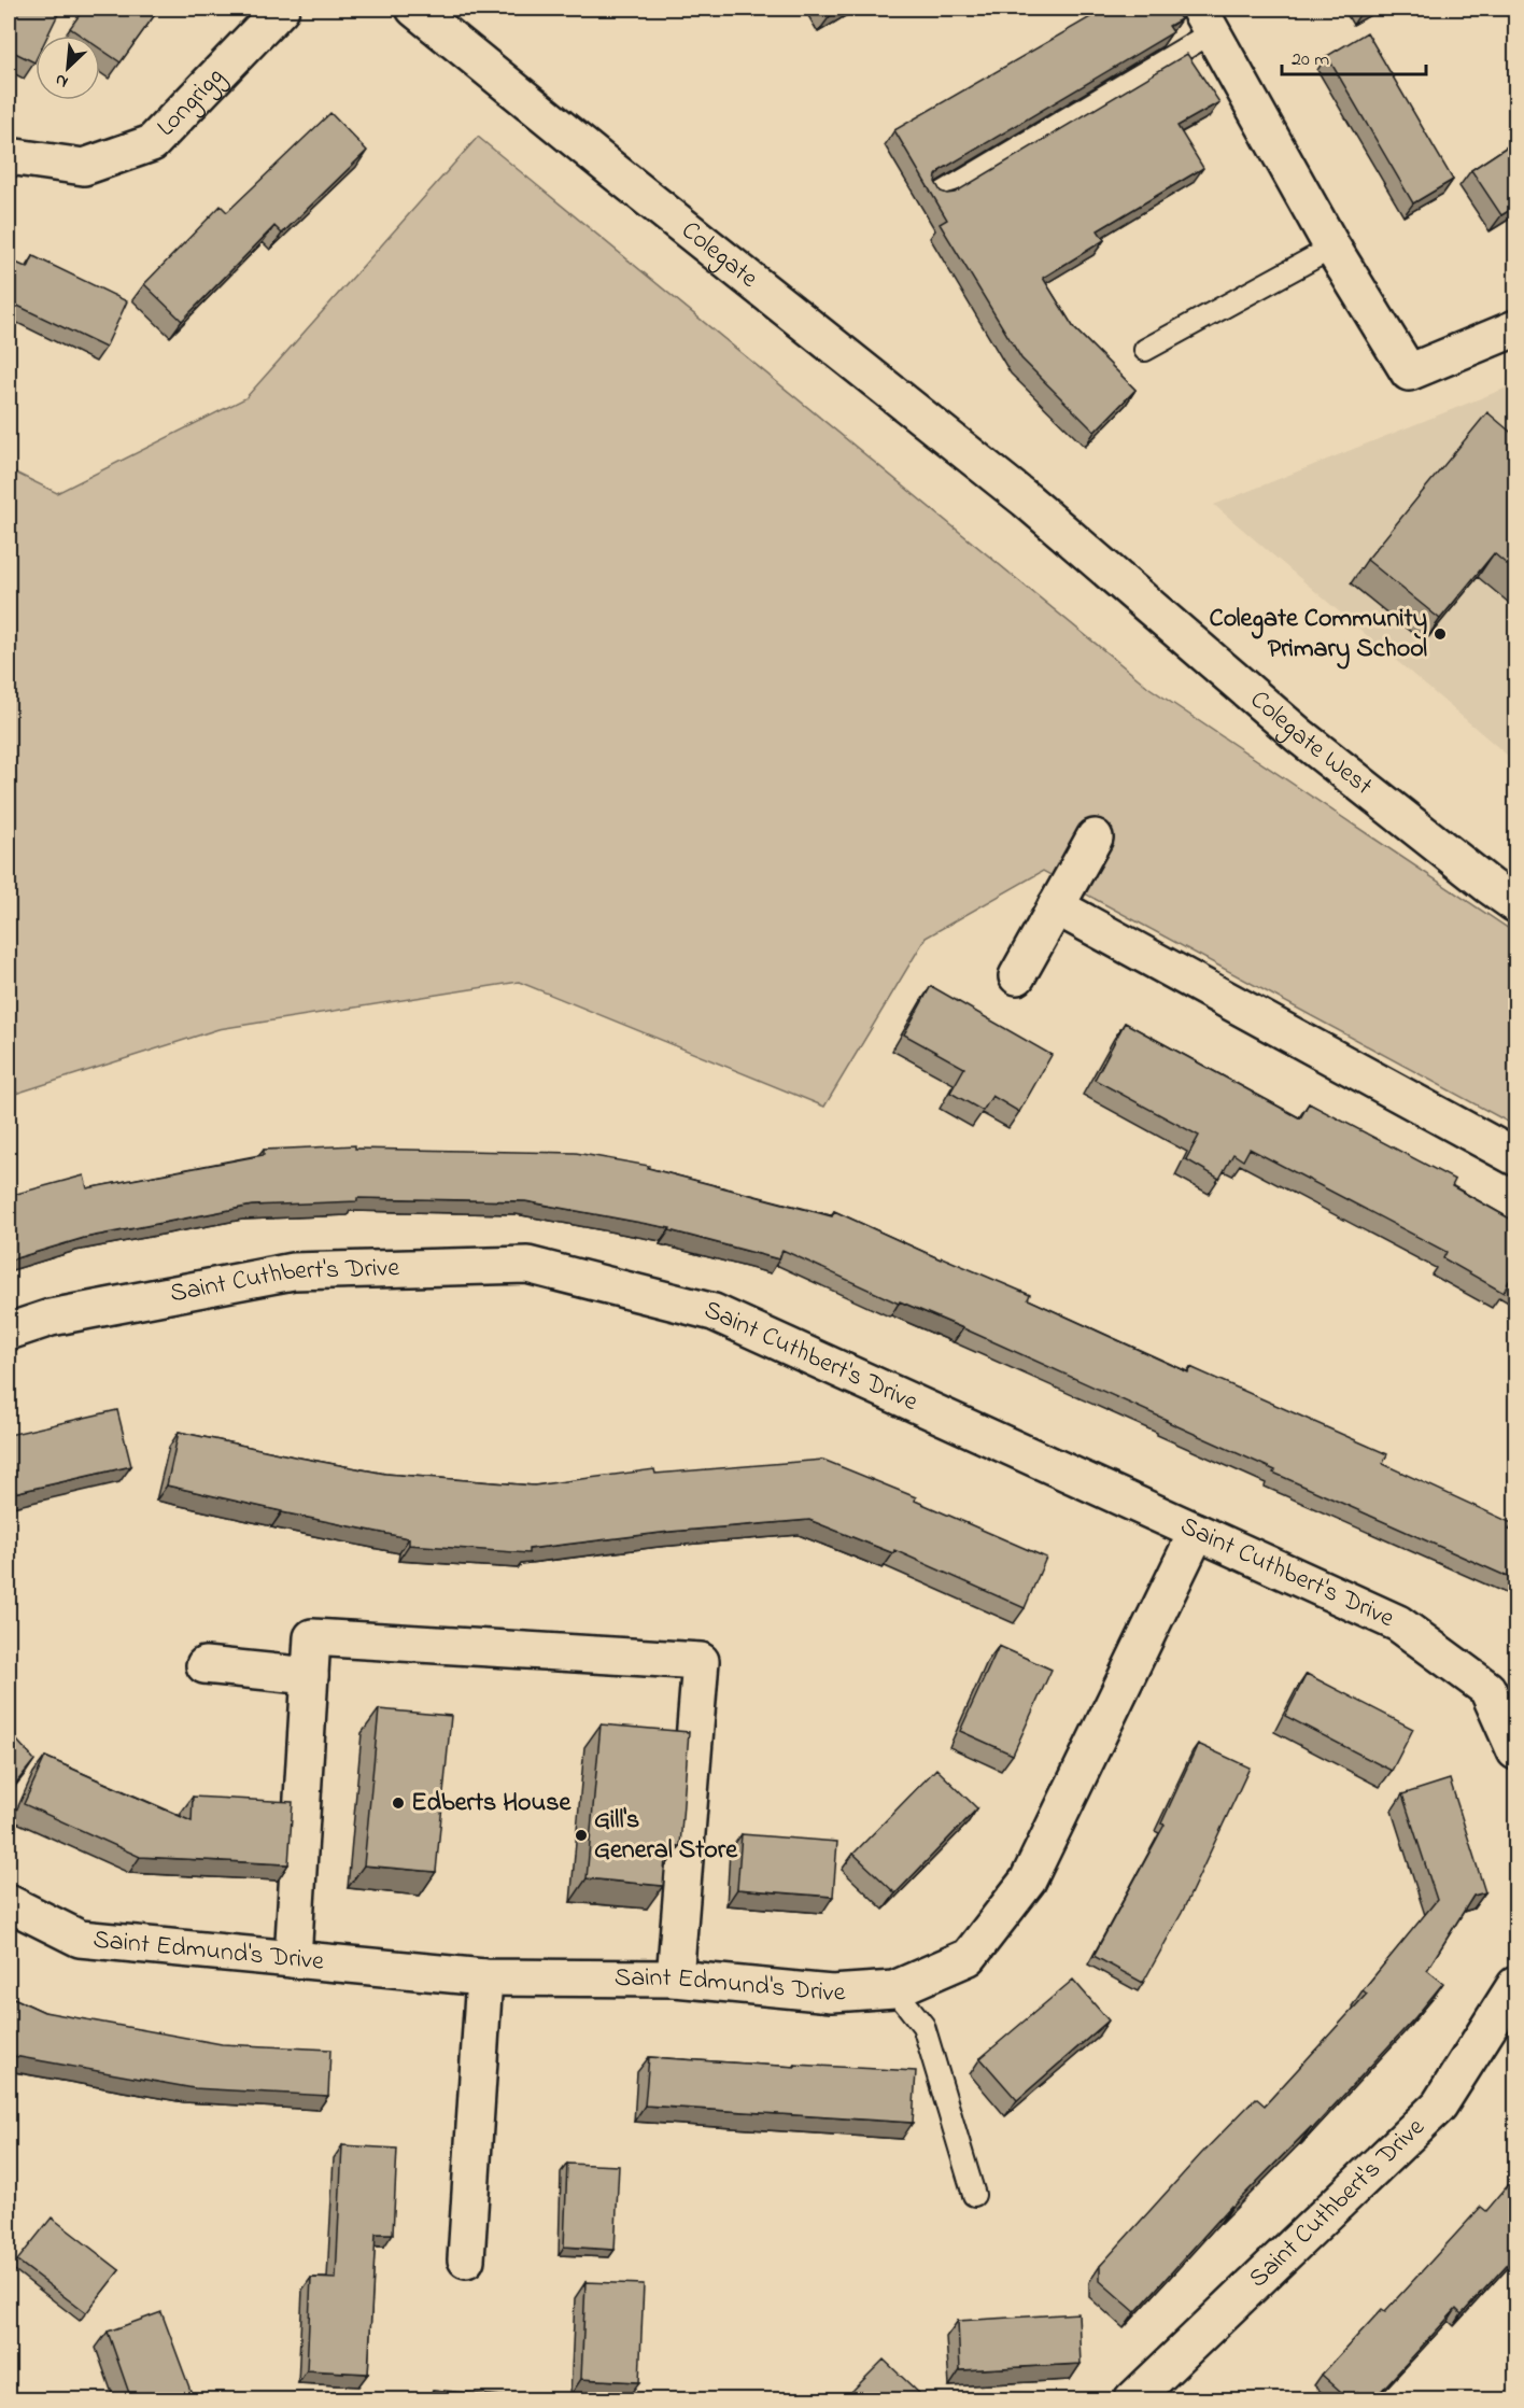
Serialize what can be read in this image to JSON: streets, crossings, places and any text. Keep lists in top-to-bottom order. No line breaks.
{"streets":{"street":["Longrigg","Colegate","Colegate West","Saint Cuthbert's Drive","Saint Edmund's Drive"]},"crossings":[["Colegate","Colegate West"],["Saint Cuthbert's Drive","Saint Edmund's Drive"]],"places":["Colegate Community Primary School","Edberts House","Gill's General Store"],"scale_bar":"20 m","north":"bottom left"}
